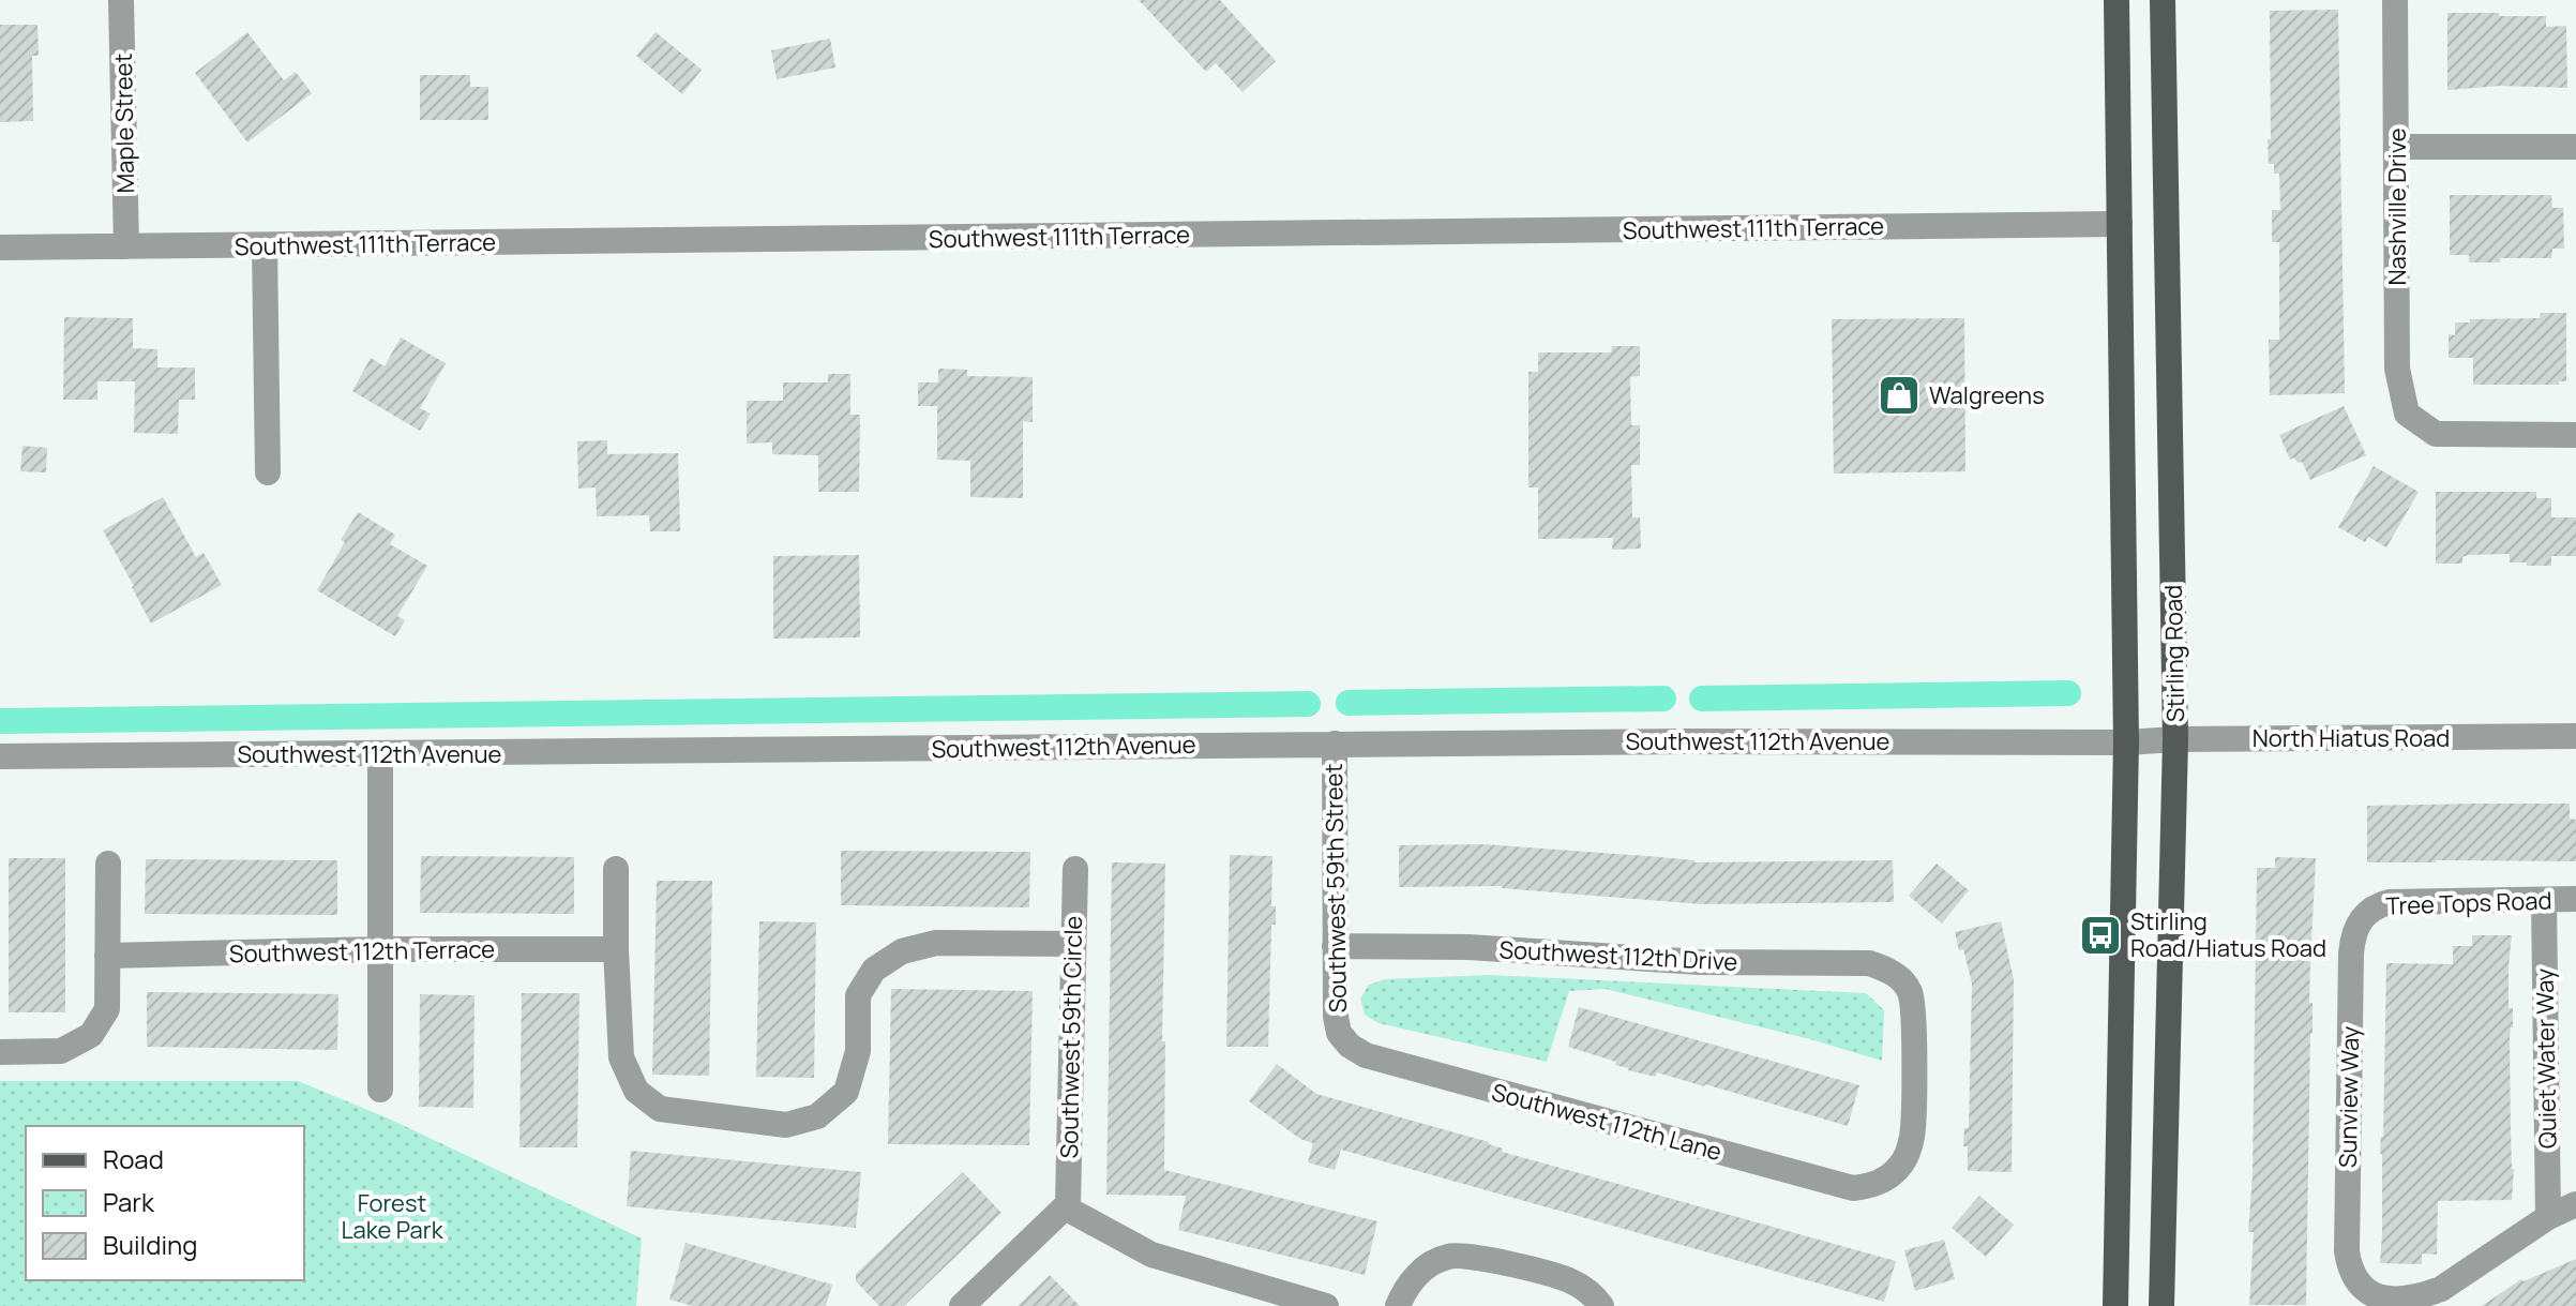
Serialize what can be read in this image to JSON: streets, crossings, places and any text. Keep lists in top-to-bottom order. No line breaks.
{"streets":{"main road":["Stirling Road"],"street":["Maple Street","Nashville Drive","Southwest 111th Terrace","North Hiatus Road","Southwest 112th Avenue","Southwest 59th Street","Tree Tops Road","Southwest 112th Terrace","Southwest 112th Drive","Southwest 59th Circle","Quiet Water Way","Sunview Way","Southwest 112th Lane"]},"crossings":[["Maple Street","Southwest 111th Terrace"],["Southwest 111th Terrace","Stirling Road"],["Stirling Road","North Hiatus Road"],["Stirling Road","Southwest 112th Avenue"],["North Hiatus Road","Southwest 112th Avenue"],["Southwest 112th Avenue","Southwest 59th Street"],["Southwest 59th Street","Southwest 112th Drive"],["Southwest 59th Street","Southwest 112th Lane"],["Tree Tops Road","Quiet Water Way"],["Tree Tops Road","Sunview Way"],["Southwest 112th Drive","Southwest 112th Lane"],["Quiet Water Way","Sunview Way"]],"parks":["Forest Lake Park"],"places":{"shop":["Walgreens"],"bus stop":["Stirling Road/Hiatus Road"]},"legend":["Road","Park","Building"]}
